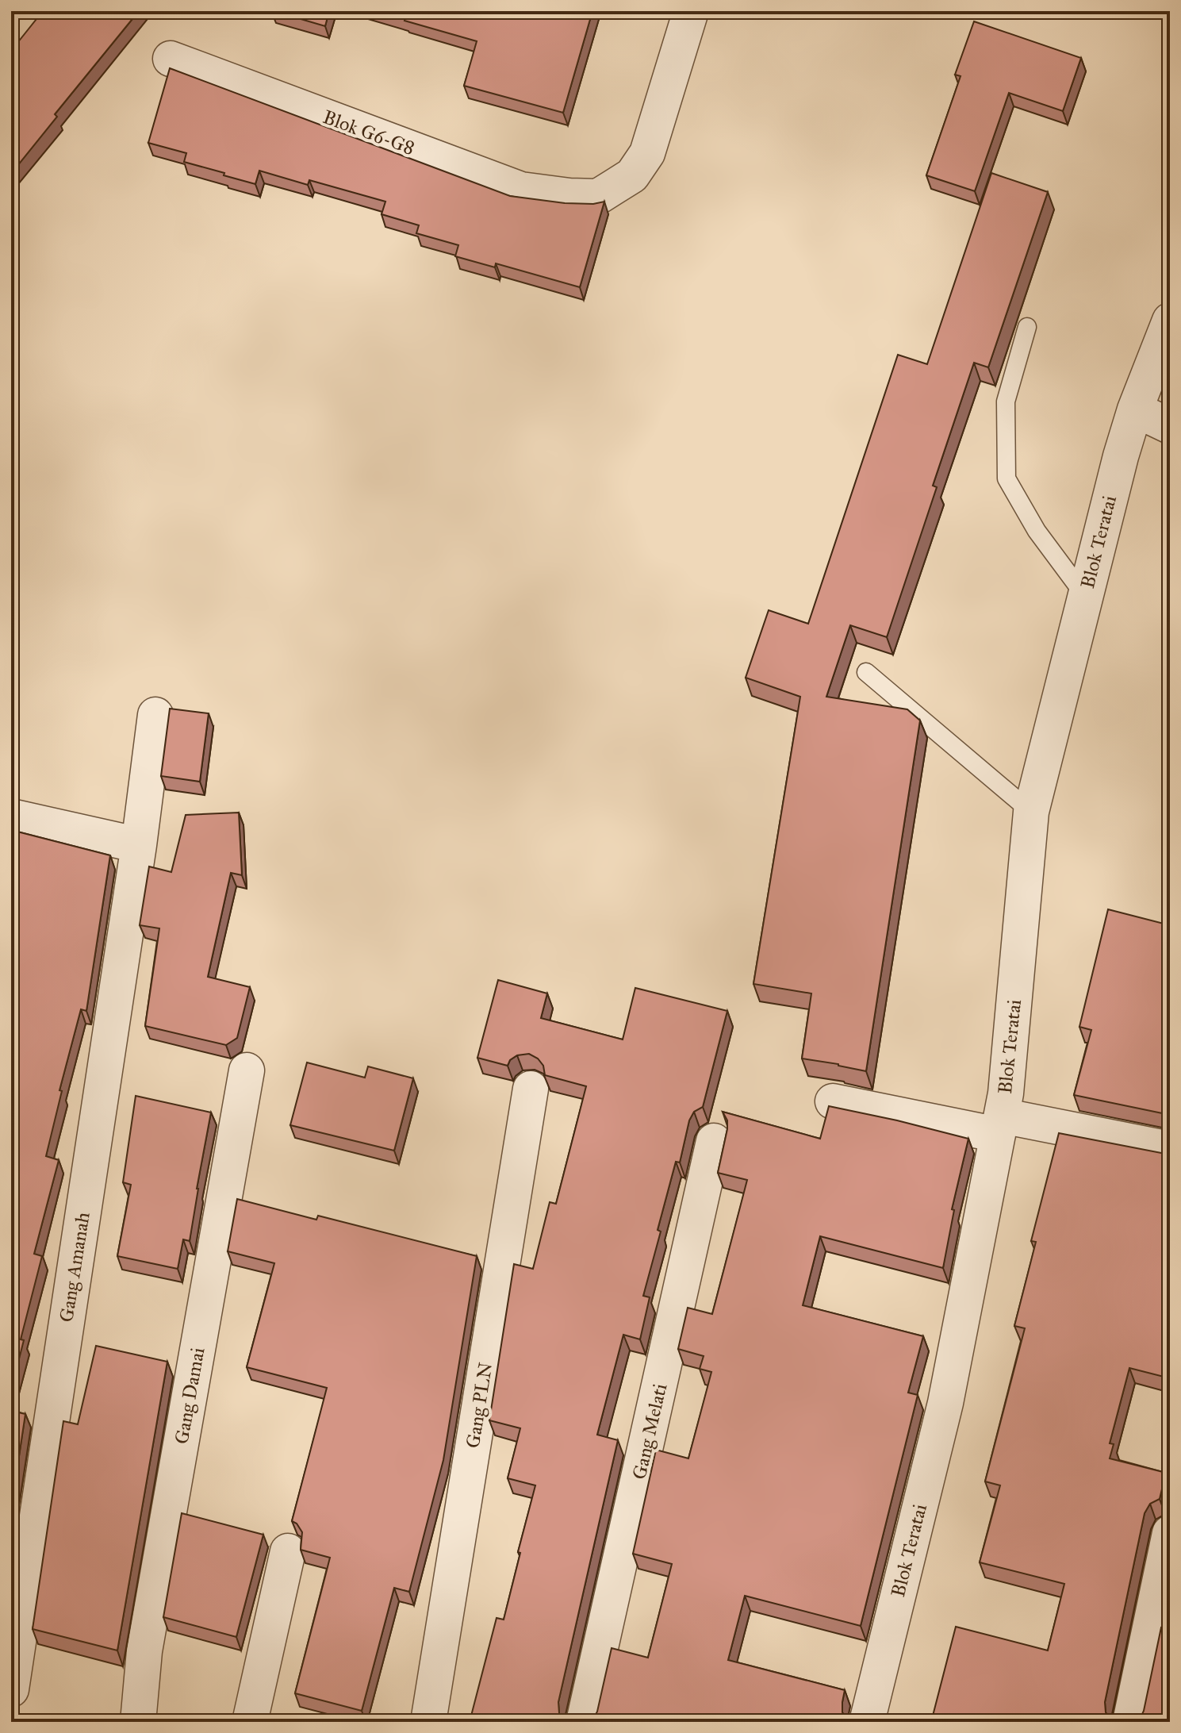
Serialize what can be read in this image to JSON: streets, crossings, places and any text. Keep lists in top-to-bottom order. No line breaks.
{"streets":{"street":["Blok G6-G8","Blok Teratai","Gang Amanah","Gang Damai","Gang PLN","Gang Melati"]}}
